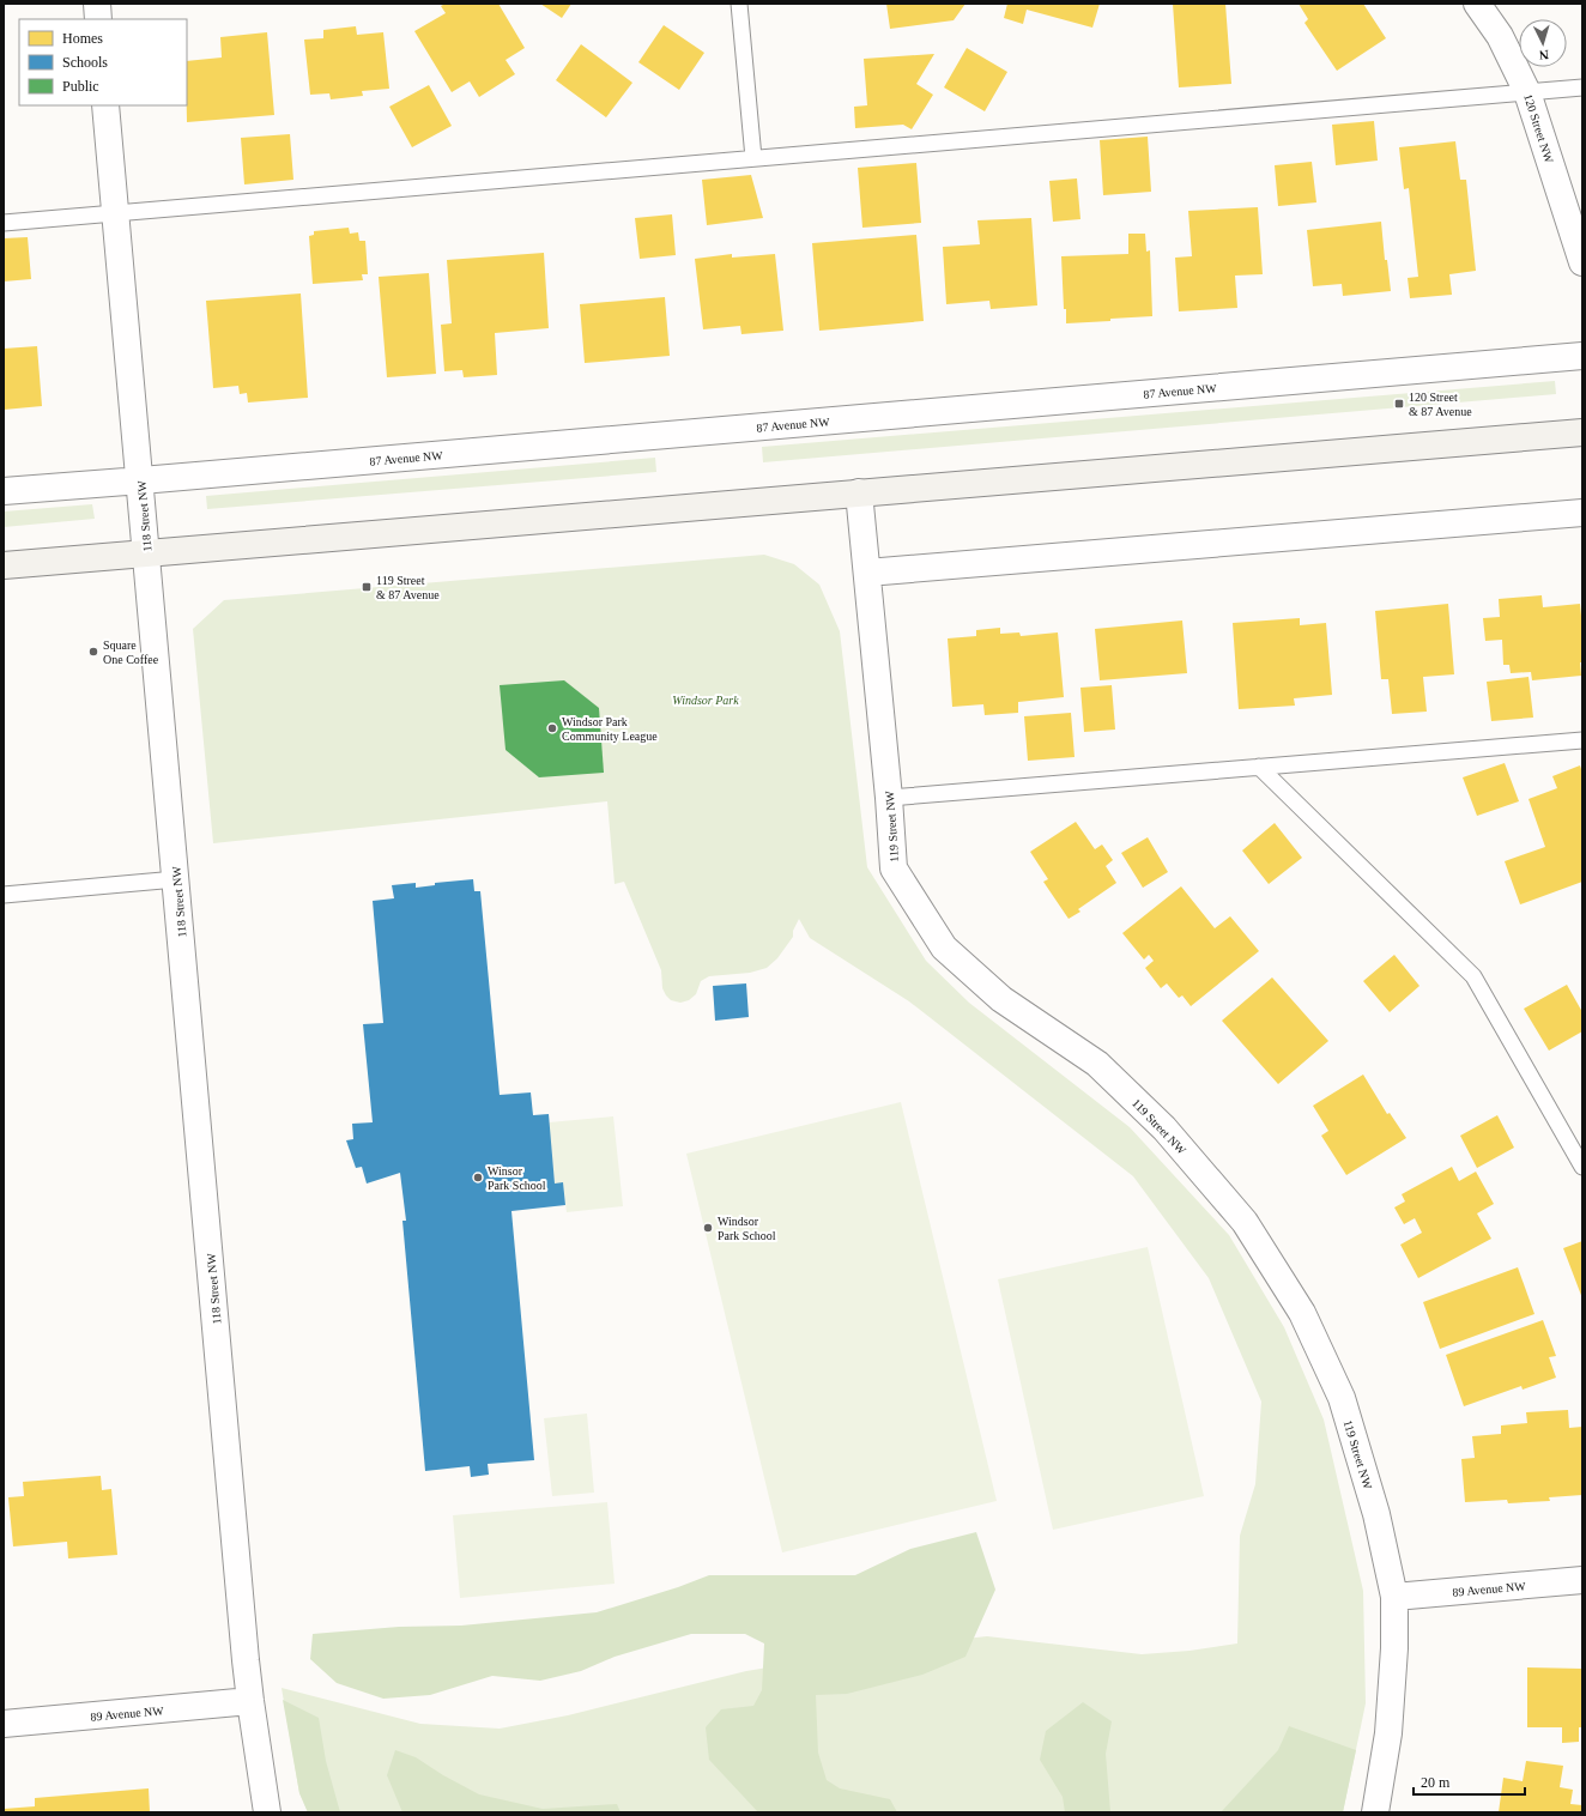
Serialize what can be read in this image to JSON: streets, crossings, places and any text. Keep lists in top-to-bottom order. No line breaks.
{"streets":{"street":["120 Street NW","87 Avenue NW","118 Street NW","119 Street NW","89 Avenue NW"]},"crossings":[["87 Avenue NW","118 Street NW"],["118 Street NW","89 Avenue NW"],["119 Street NW","89 Avenue NW"]],"parks":["Windsor Park"],"places":{"transit":["120 Street & 87 Avenue","119 Street & 87 Avenue"],"other":["Square One Coffee","Windsor Park Community League","Winsor Park School","Windsor Park School"]},"legend":["Homes","Schools","Public"],"scale_bar":"20 m","north":"bottom"}
